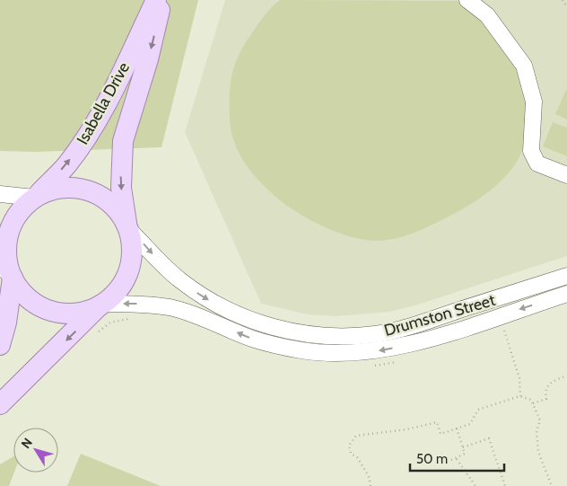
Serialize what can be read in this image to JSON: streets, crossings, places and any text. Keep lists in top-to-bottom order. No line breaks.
{"streets":{"main road":["Isabella Drive"],"street":["Drumston Street"]},"crossings":[["Isabella Drive","Drumston Street"]],"scale_bar":"50 m","north":"top left"}
